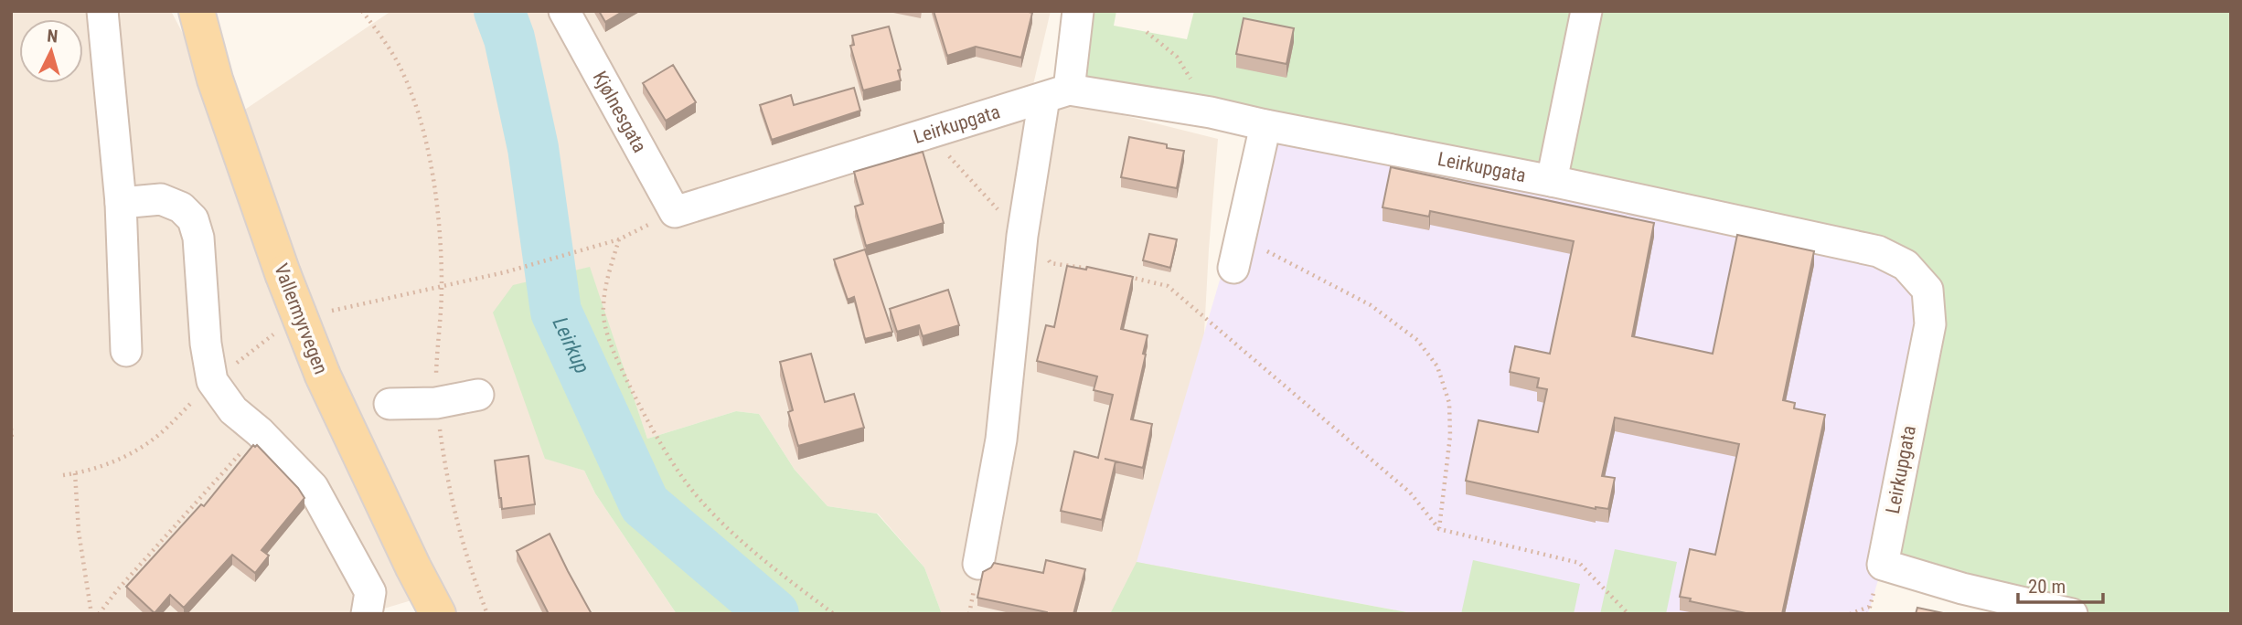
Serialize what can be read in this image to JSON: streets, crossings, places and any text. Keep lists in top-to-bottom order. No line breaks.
{"streets":{"main road":["Vallermyrvegen"],"street":["Kjølnesgata","Leirkupgata"]},"crossings":[["Kjølnesgata","Leirkupgata"]],"water":["Leirkup"],"scale_bar":"20 m","north":"top"}
